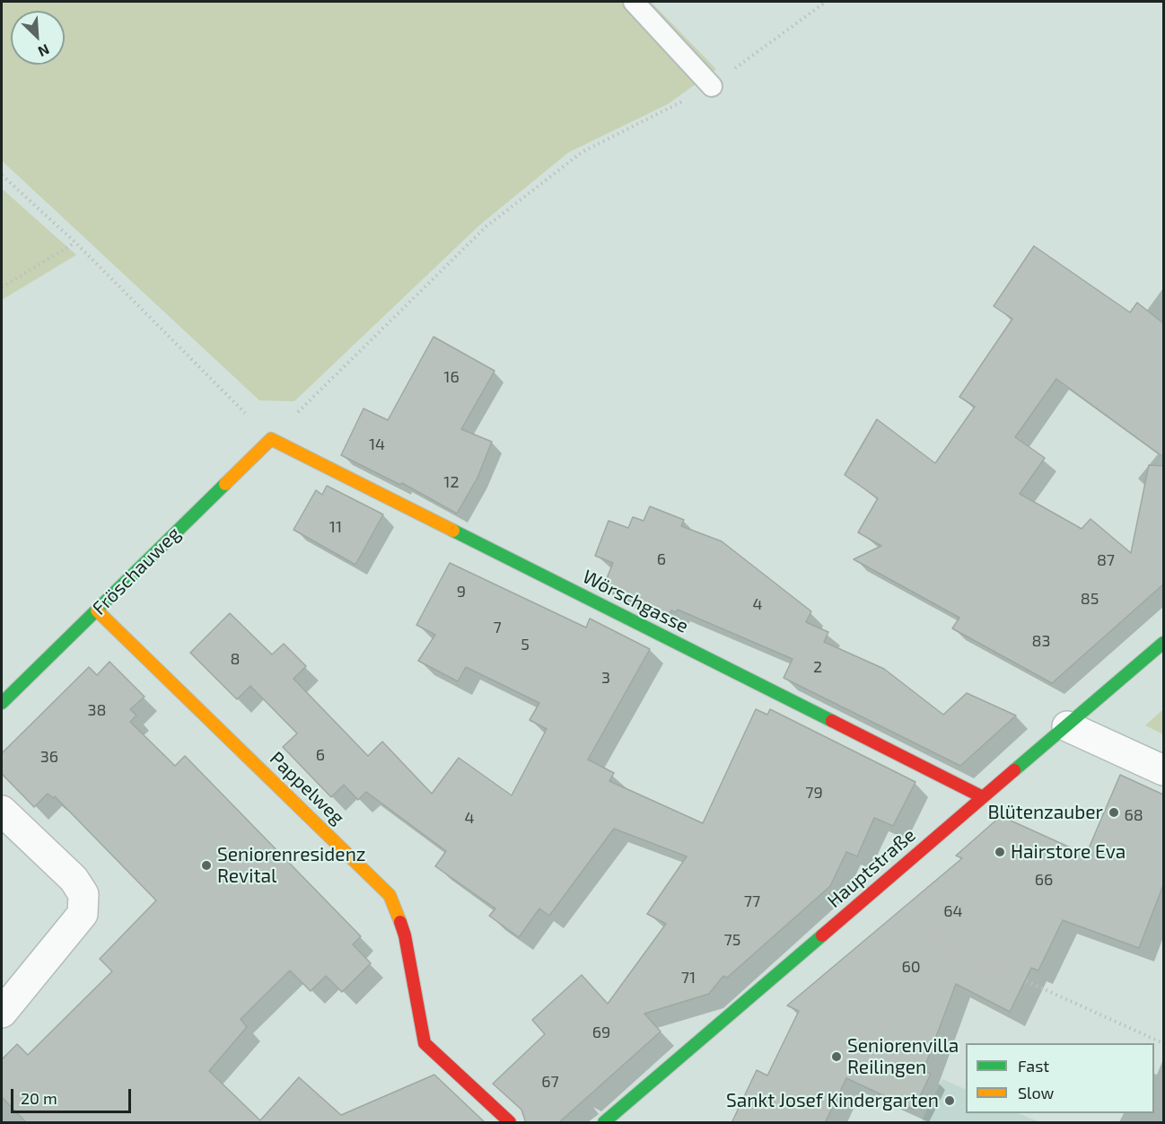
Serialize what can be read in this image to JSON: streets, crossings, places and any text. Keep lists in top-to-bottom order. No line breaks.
{"streets":{"street":["Fröschauweg","Wörschgasse","Pappelweg","Hauptstraße"]},"crossings":[["Fröschauweg","Wörschgasse"],["Fröschauweg","Pappelweg"],["Wörschgasse","Hauptstraße"]],"places":["Blütenzauber","Hairstore Eva","Seniorenresidenz Revital","Seniorenvilla Reilingen","Sankt Josef Kindergarten"],"house_numbers":["16","14","12","11","6","87","9","85","4","7","83","5","8","2","3","38","6","36","79","68","4","66","77","64","75","60","71","69","67"],"legend":["Fast","Slow"],"scale_bar":"20 m","north":"bottom right"}
